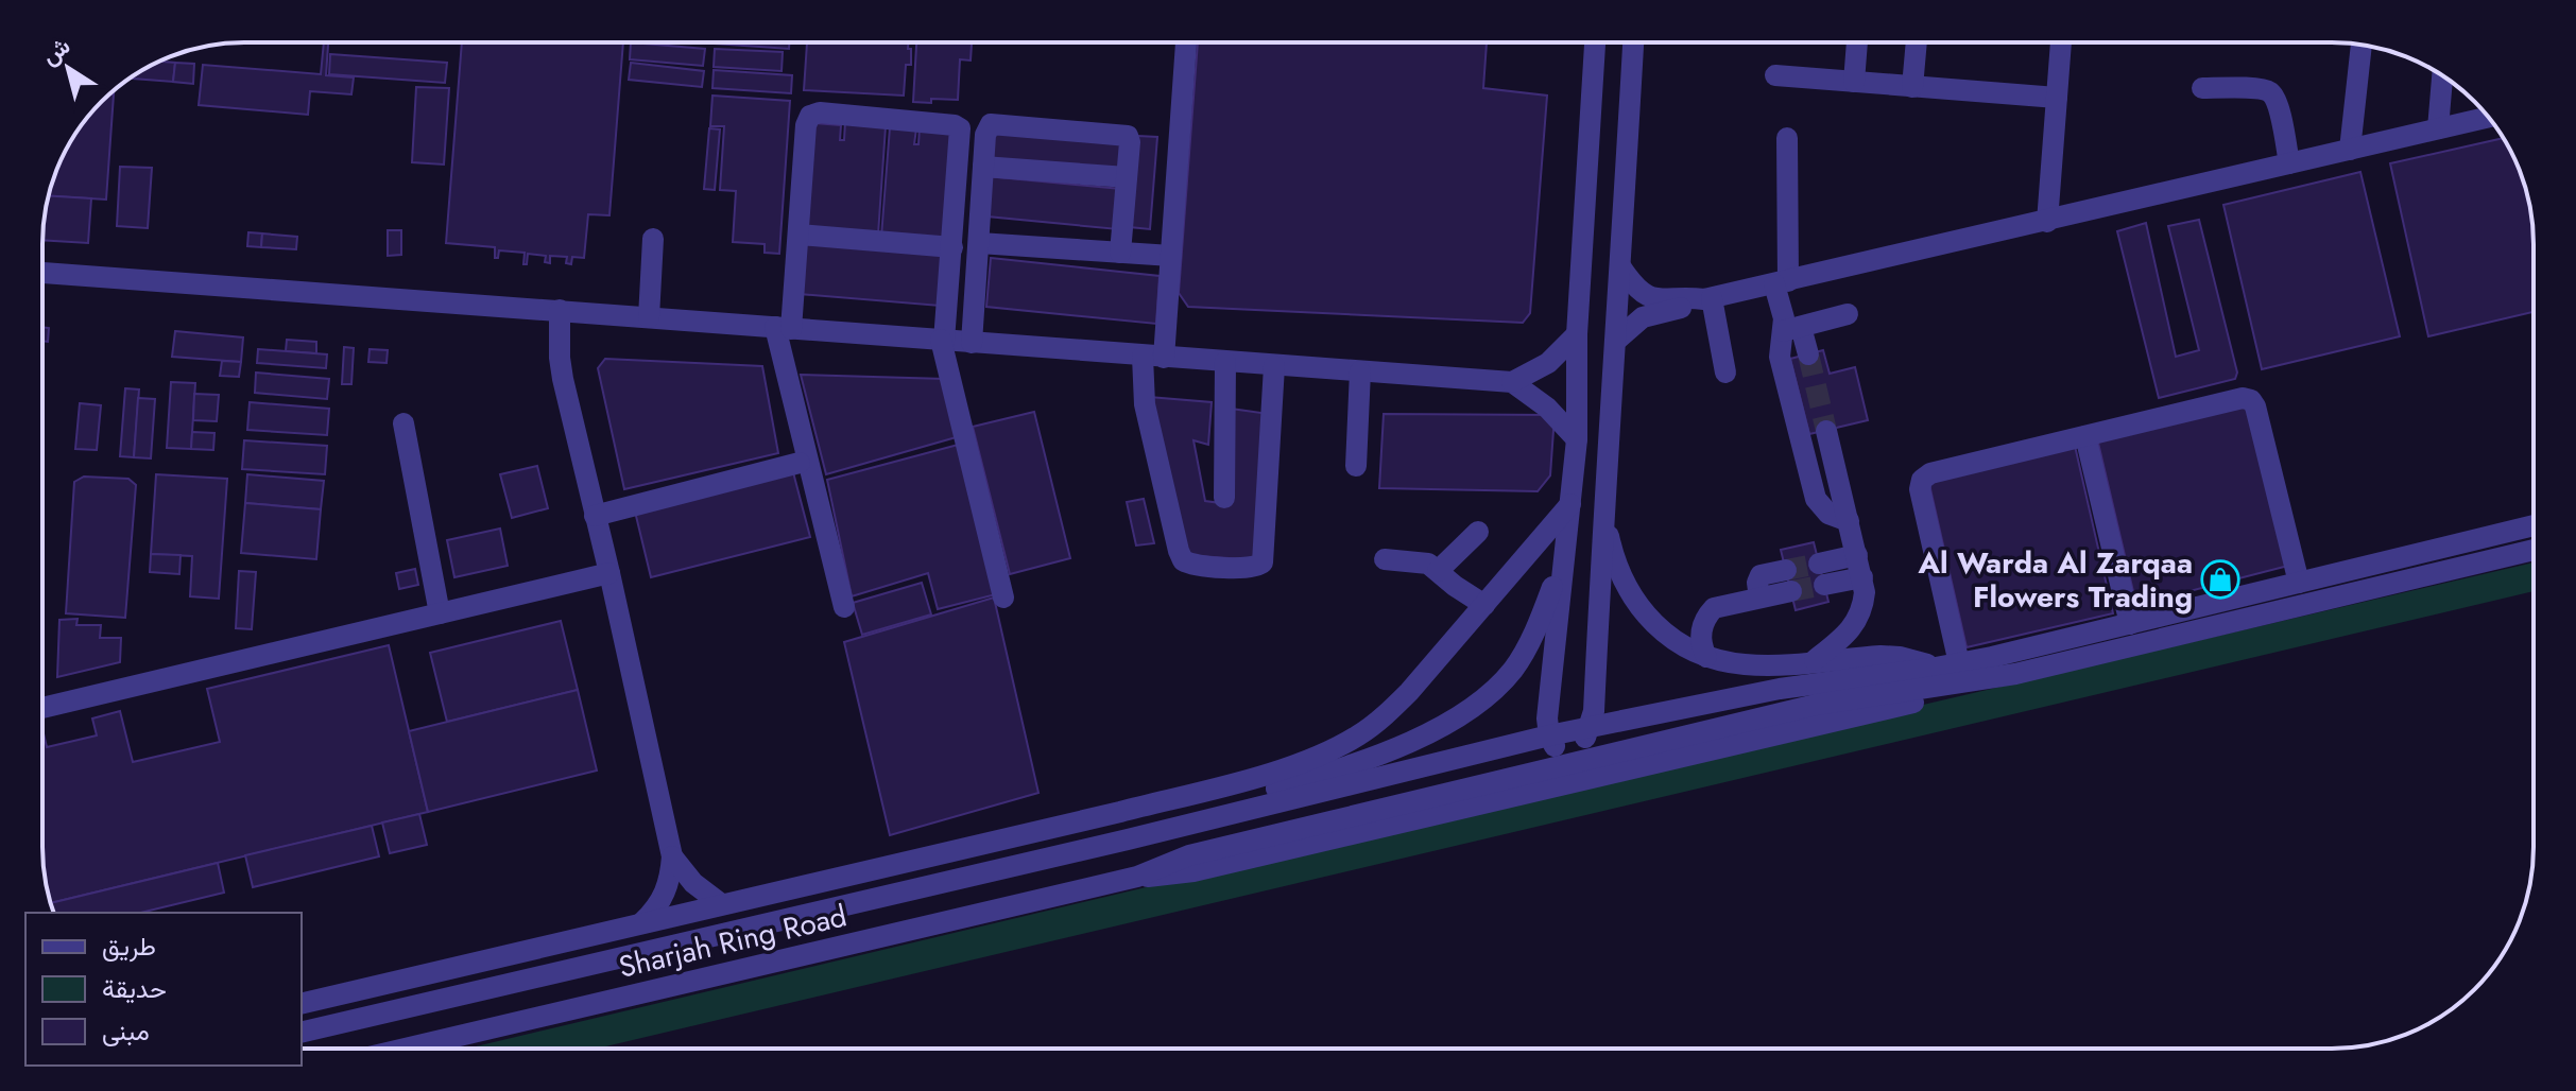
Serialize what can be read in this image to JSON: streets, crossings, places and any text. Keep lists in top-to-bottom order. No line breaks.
{"streets":{"street":["Sharjah Ring Road"]},"places":{"shop":["Al Warda Al Zarqaa Flowers Trading"]},"legend":["طريق","حديقة","مبنى"],"north":"top left"}
